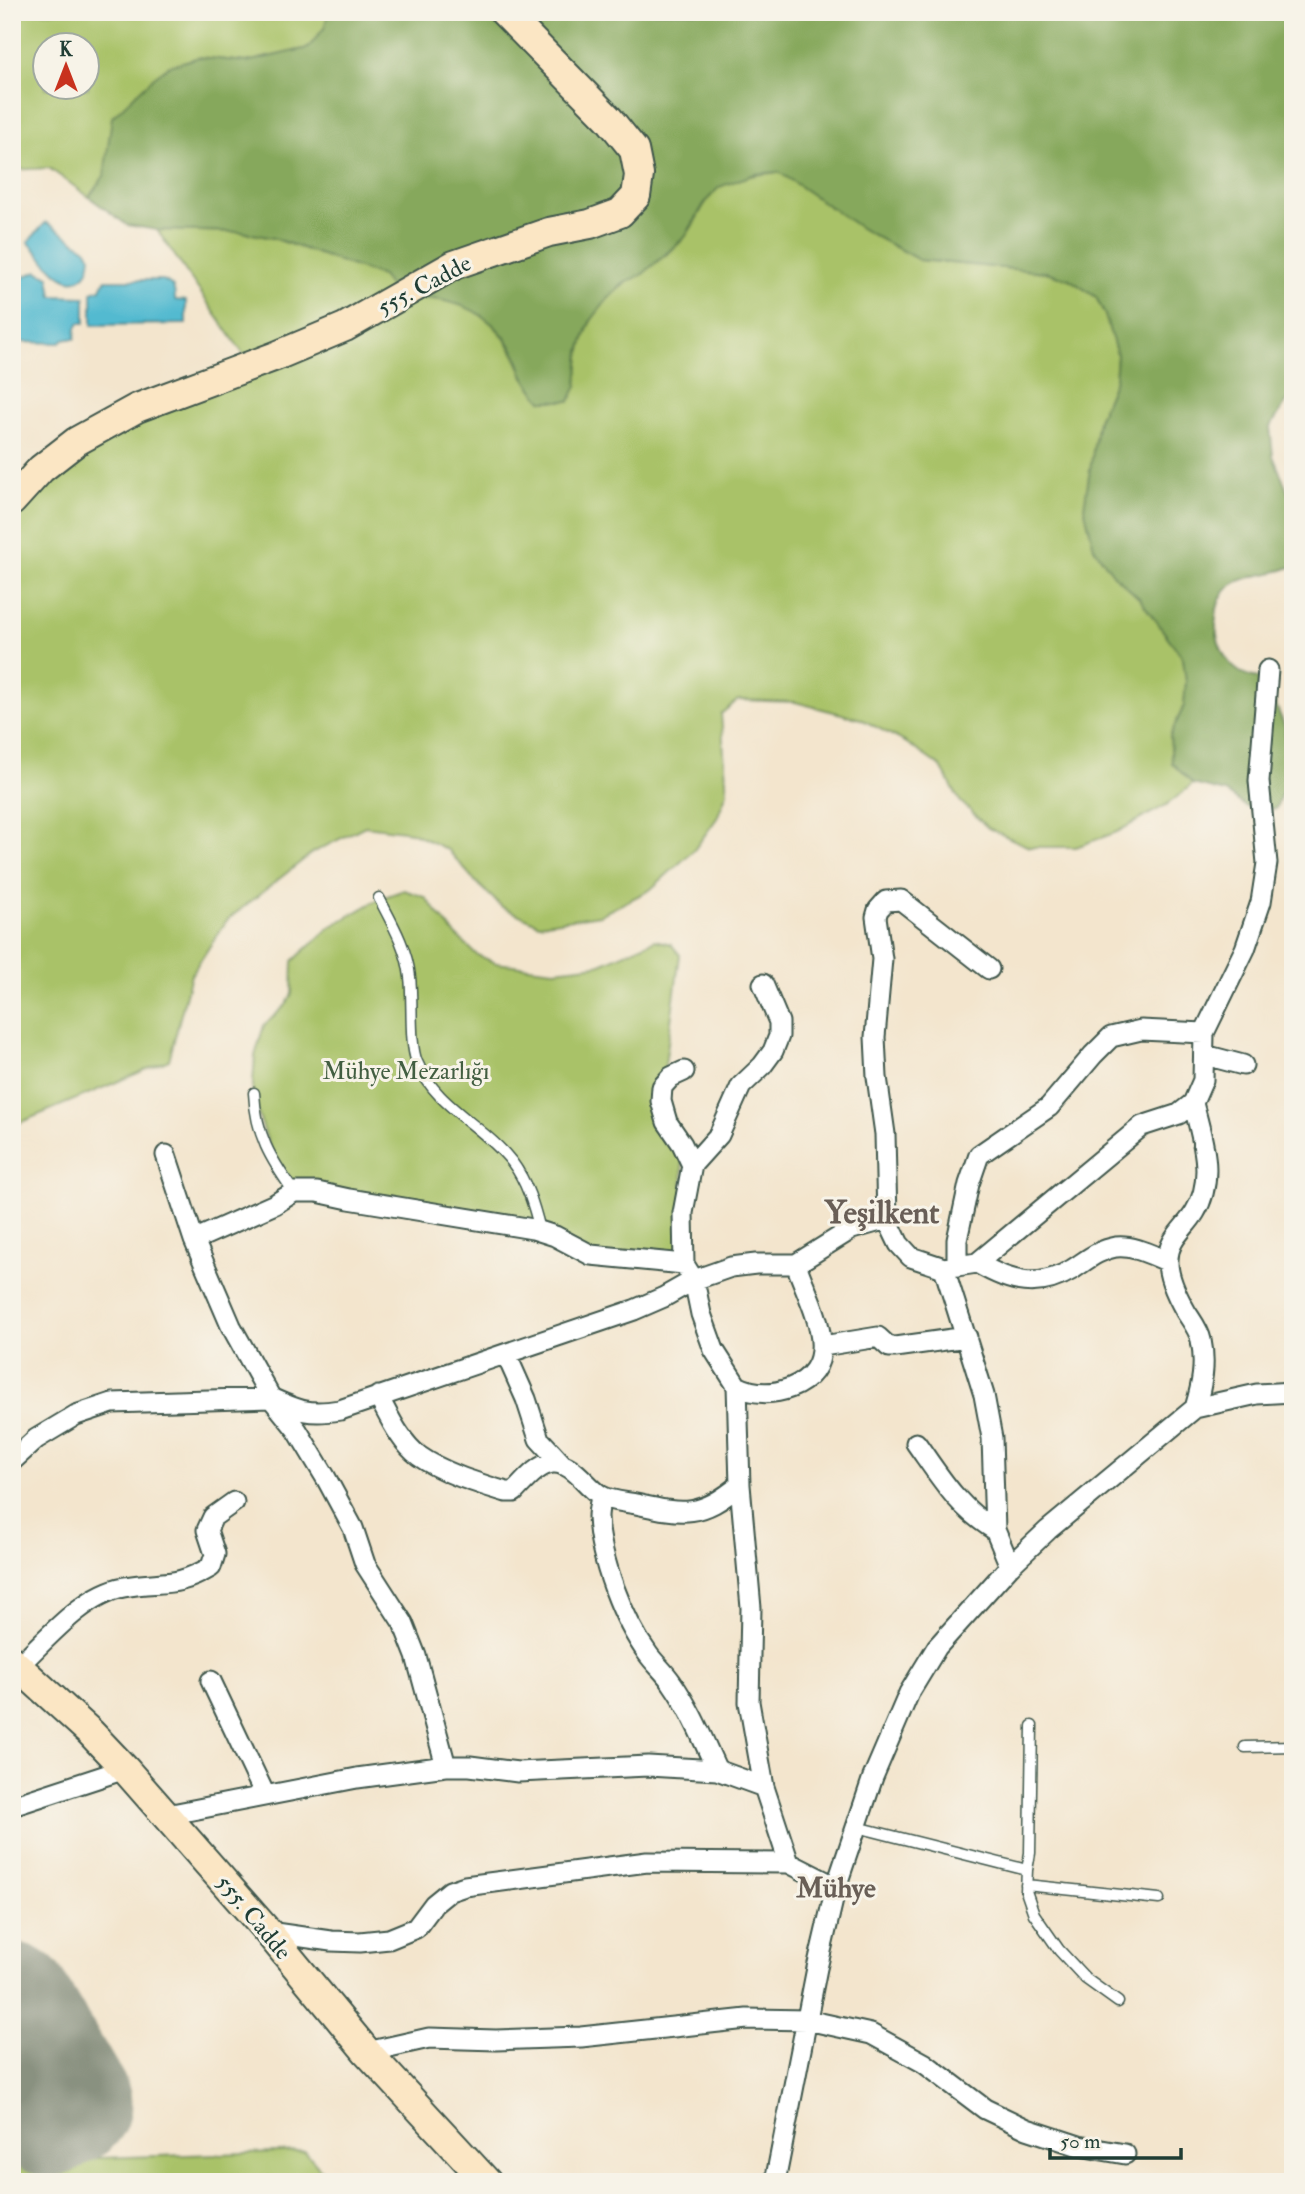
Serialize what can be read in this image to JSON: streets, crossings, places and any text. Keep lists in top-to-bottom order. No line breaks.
{"streets":{"street":["555. Cadde"]},"districts":["Yeşilkent","Mühye"],"parks":["Mühye Mezarlığı"],"scale_bar":"50 m","north":"top"}
